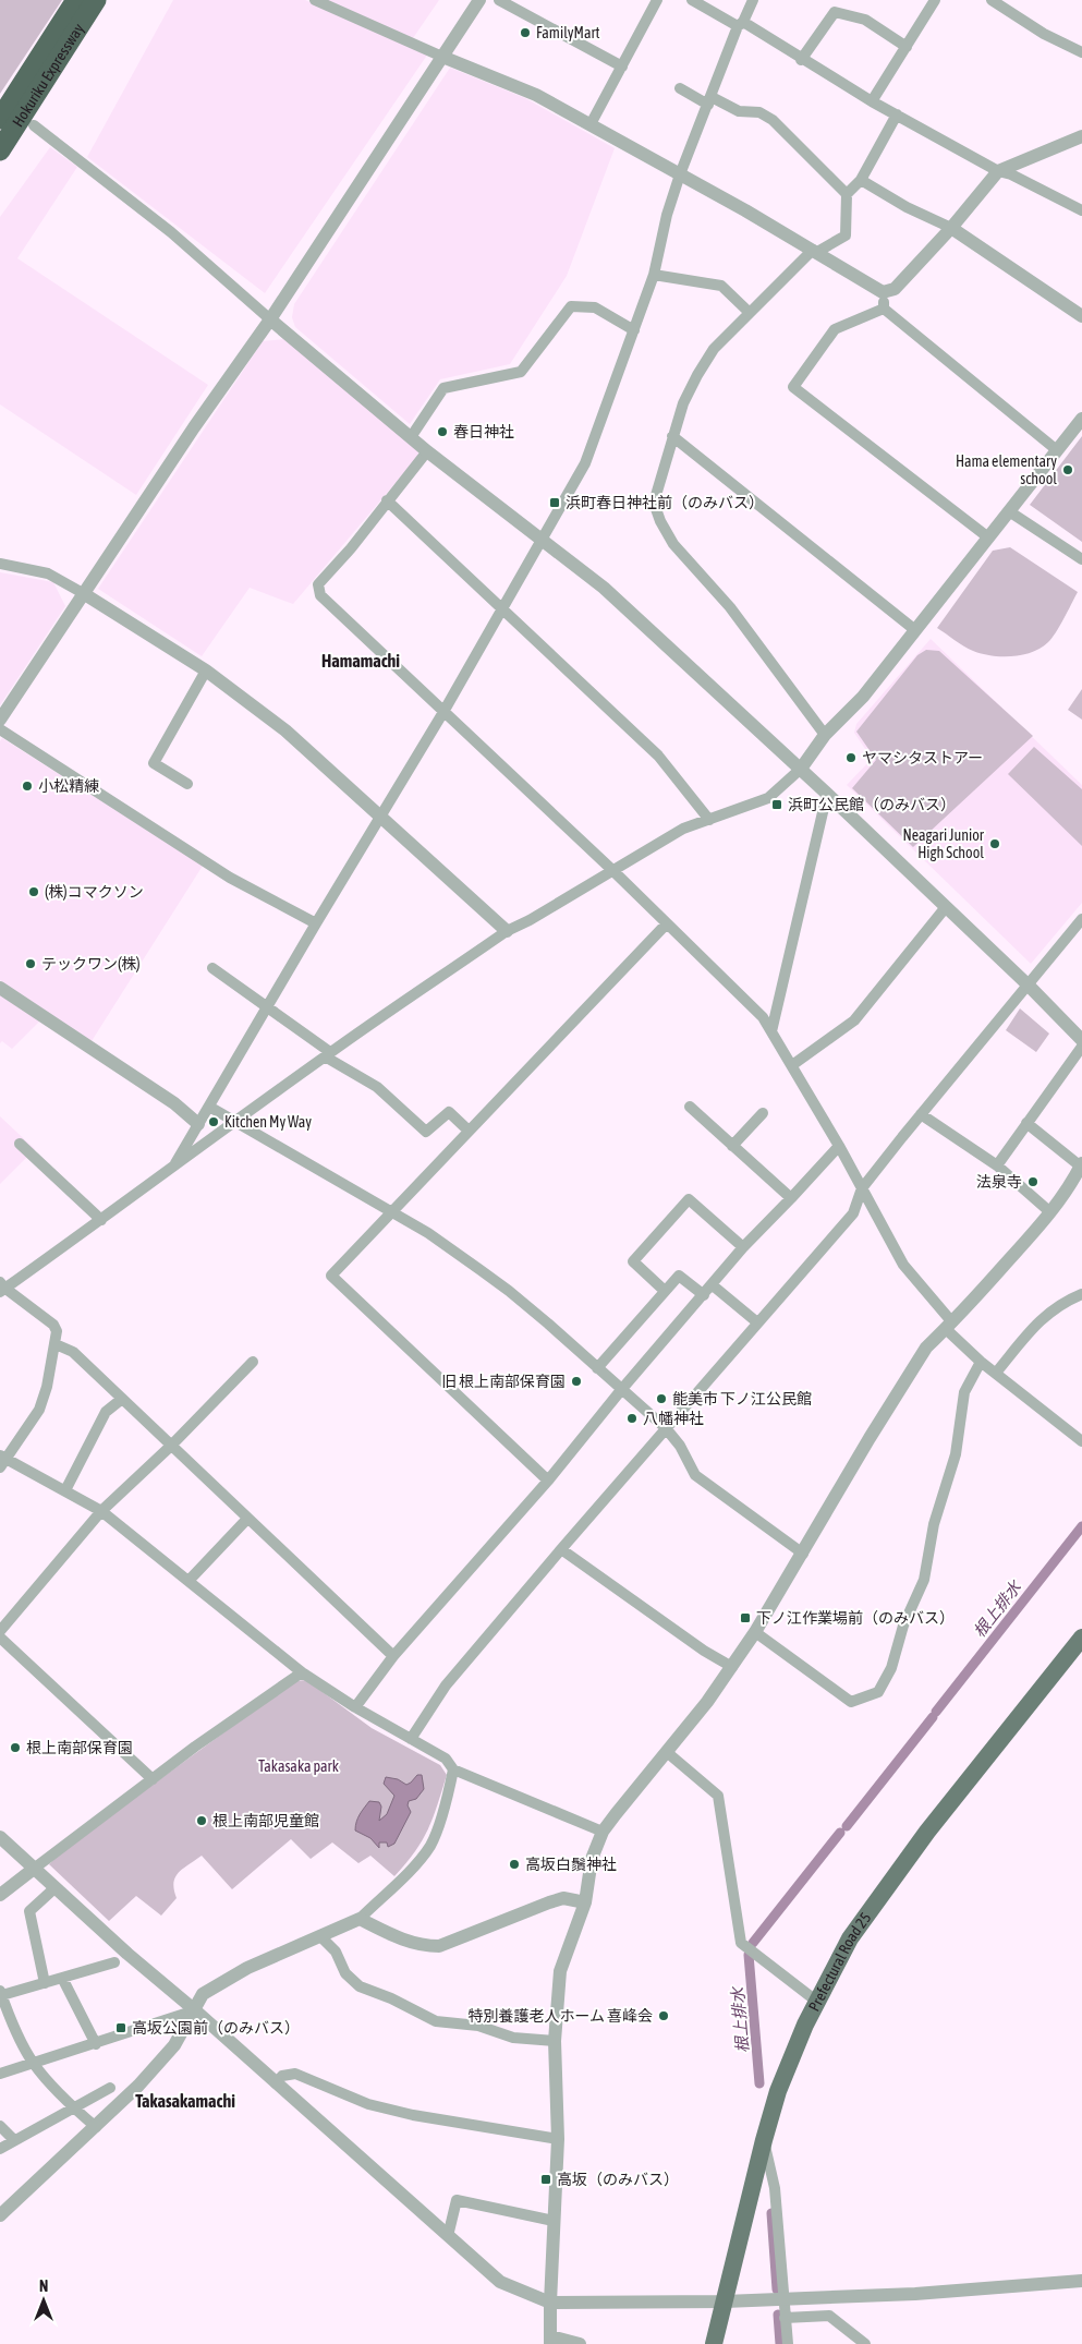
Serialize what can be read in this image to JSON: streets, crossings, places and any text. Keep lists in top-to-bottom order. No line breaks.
{"streets":{"highway":["Hokuriku Expressway"],"main road":["Prefectural Road 25"]},"districts":["Hamamachi","Takasakamachi"],"water":["根上排水"],"parks":["Takasaka park"],"places":{"other":["FamilyMart","春日神社","Hama elementary school","ヤマシタストアー","小松精練","Neagari Junior High School","(株)コマクソン","テックワン(株)","Kitchen My Way","法泉寺","旧 根上南部保育園","能美市 下ノ江公民館","八幡神社","根上南部保育園","根上南部児童館","高坂白鬚神社","特別養護老人ホーム 喜峰会"],"transit":["浜町春日神社前（のみバス）","浜町公民館（のみバス）","下ノ江作業場前（のみバス）","高坂公園前（のみバス）","高坂（のみバス）"]},"north":"top"}
